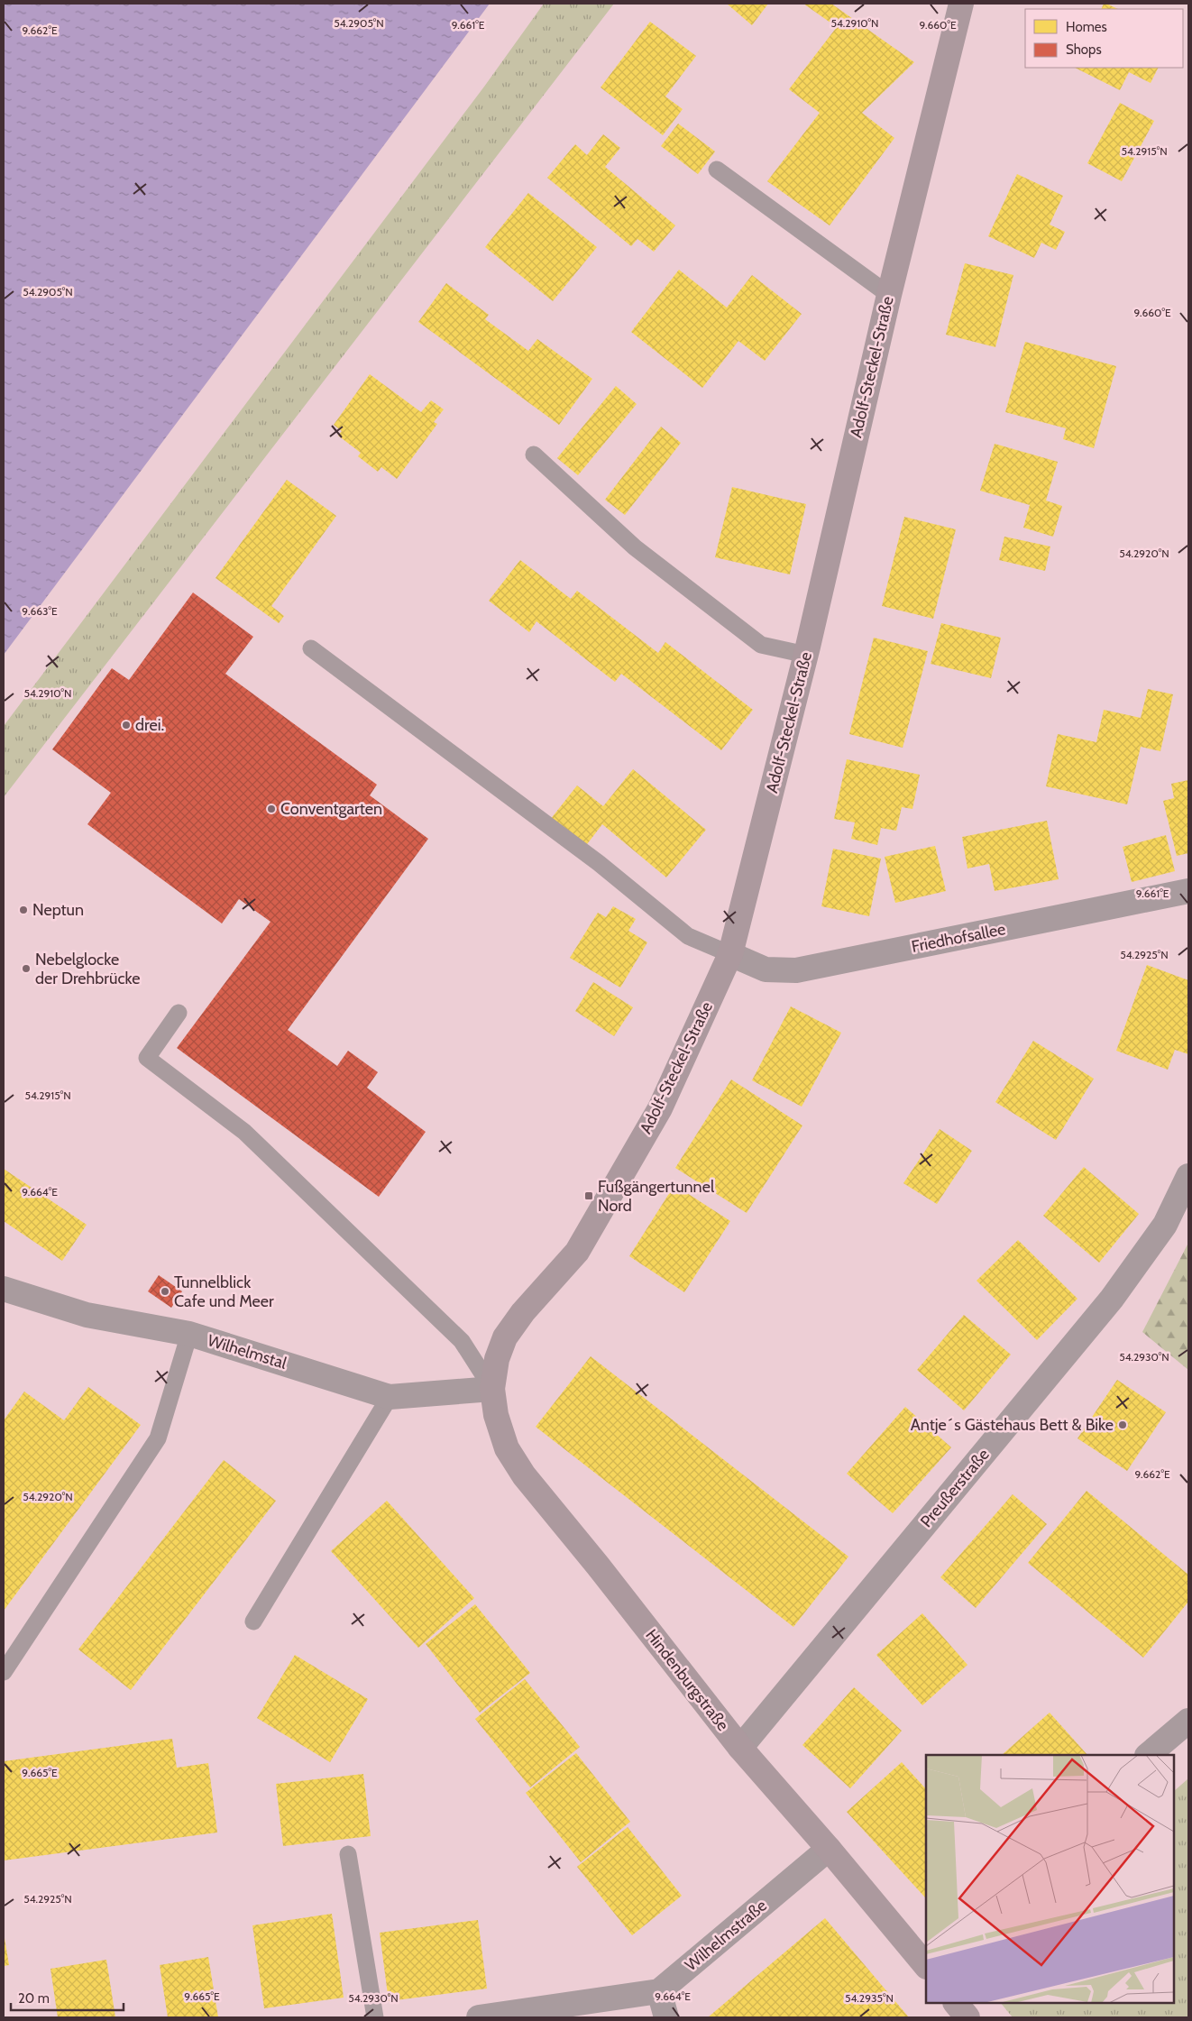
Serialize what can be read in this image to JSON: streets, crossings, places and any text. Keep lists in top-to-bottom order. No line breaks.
{"streets":{"street":["Adolf-Steckel-Straße","Friedhofsallee","Wilhelmstal","Preußerstraße","Hindenburgstraße","Wilhelmstraße"]},"crossings":[["Adolf-Steckel-Straße","Friedhofsallee"],["Adolf-Steckel-Straße","Wilhelmstal"],["Adolf-Steckel-Straße","Hindenburgstraße"],["Wilhelmstal","Hindenburgstraße"],["Preußerstraße","Hindenburgstraße"],["Hindenburgstraße","Wilhelmstraße"]],"places":{"other":["drei.","Conventgarten","Neptun","Nebelglocke der Drehbrücke","Tunnelblick Cafe und Meer","Antje´s Gästehaus Bett & Bike"],"transit":["Fußgängertunnel Nord"]},"legend":["Homes","Shops"],"scale_bar":"20 m","coordinates":["54.2905°N","54.2910°N","9.661°E","9.660°E","9.662°E","54.2915°N","54.2920°N","9.663°E","54.2925°N","9.664°E","54.2930°N","9.665°E","54.2935°N"]}
